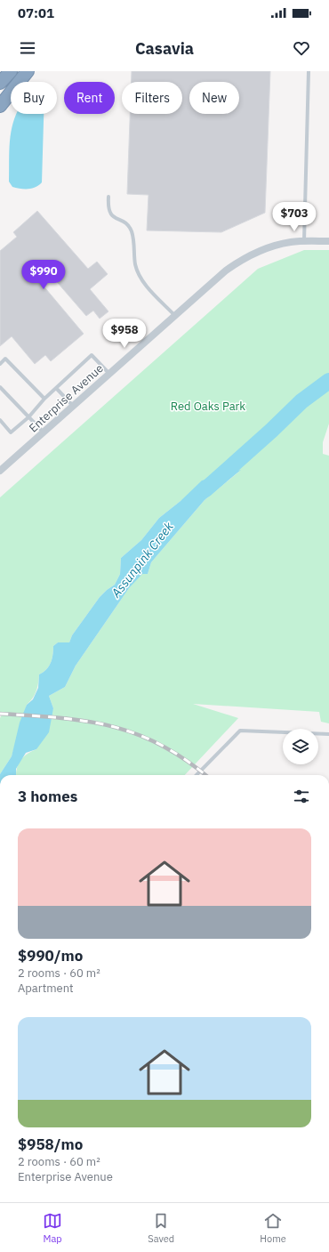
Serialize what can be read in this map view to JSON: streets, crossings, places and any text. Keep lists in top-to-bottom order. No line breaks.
{"streets":{"street":["Enterprise Avenue"]},"water":["Assunpink Creek"],"parks":["Red Oaks Park"],"page":{"status":"07:01","header":"Casavia","chip":["Buy","Rent","Filters","New"],"price":["$703","$990","$958"],"heading":"3 homes","list":[{"name":"$990/mo","note":"2 rooms · 60 m² · Apartment"},{"name":"$958/mo","note":"2 rooms · 60 m² · Enterprise Avenue"}],"tabs":["Map","Saved","Home"]}}
